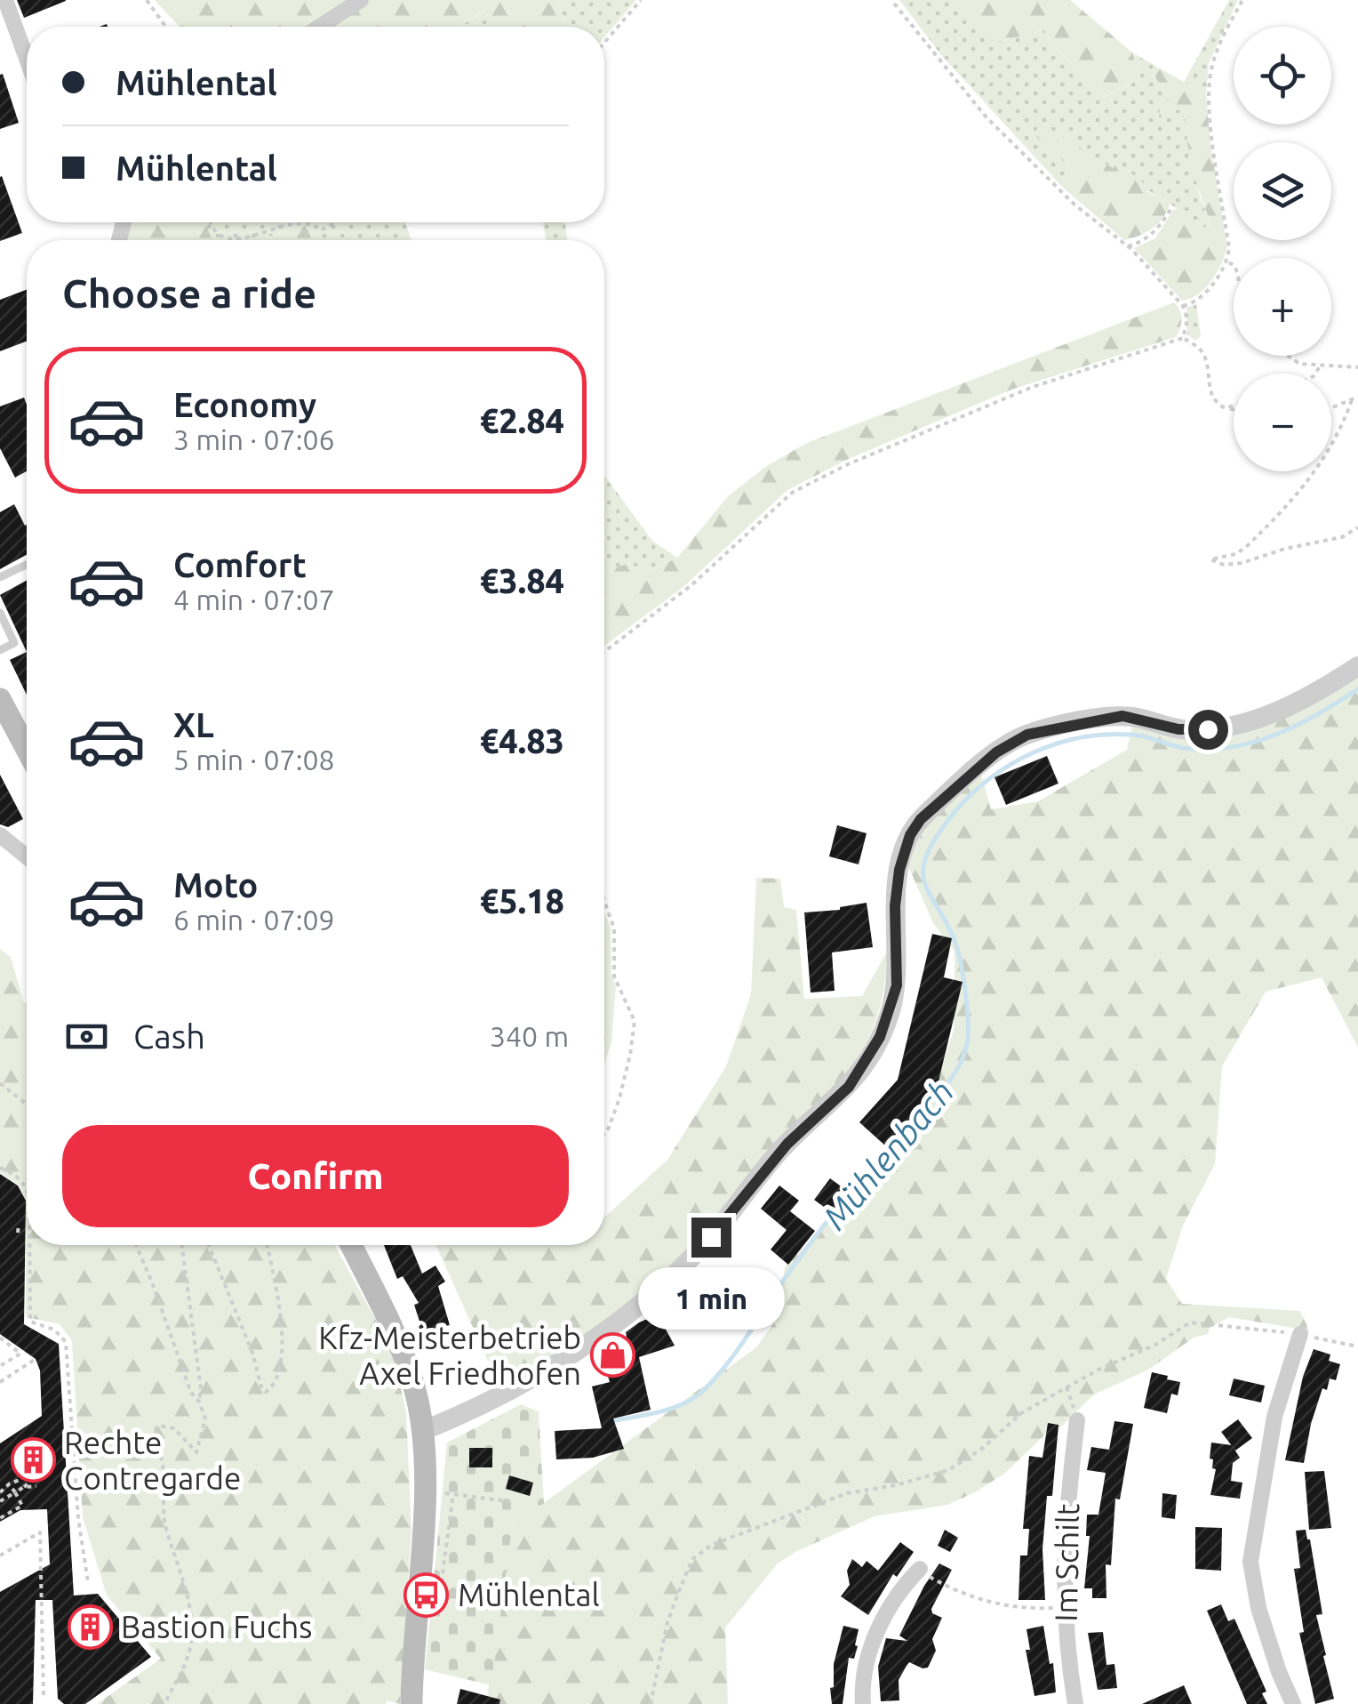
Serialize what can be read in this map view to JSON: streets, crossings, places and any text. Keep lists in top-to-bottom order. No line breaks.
{"streets":{"street":["Im Schilt"]},"water":["Mühlenbach"],"places":{"shop":["Kfz-Meisterbetrieb Axel Friedhofen"],"building":["Rechte Contregarde","Bastion Fuchs"],"bus stop":["Mühlental"]},"page":{"map_buttons":["+","−"],"banner":["Mühlental","Mühlental"],"heading":"Choose a ride","list":[{"name":"Economy","note":"3 min · 07:06","value":"€2.84"},{"name":"Comfort","note":"4 min · 07:07","value":"€3.84"},{"name":"XL","note":"5 min · 07:08","value":"€4.83"},{"name":"Moto","note":"6 min · 07:09","value":"€5.18"}],"pay":["Cash","340 m"],"buttons":"Confirm","bubble":"1 min"}}
